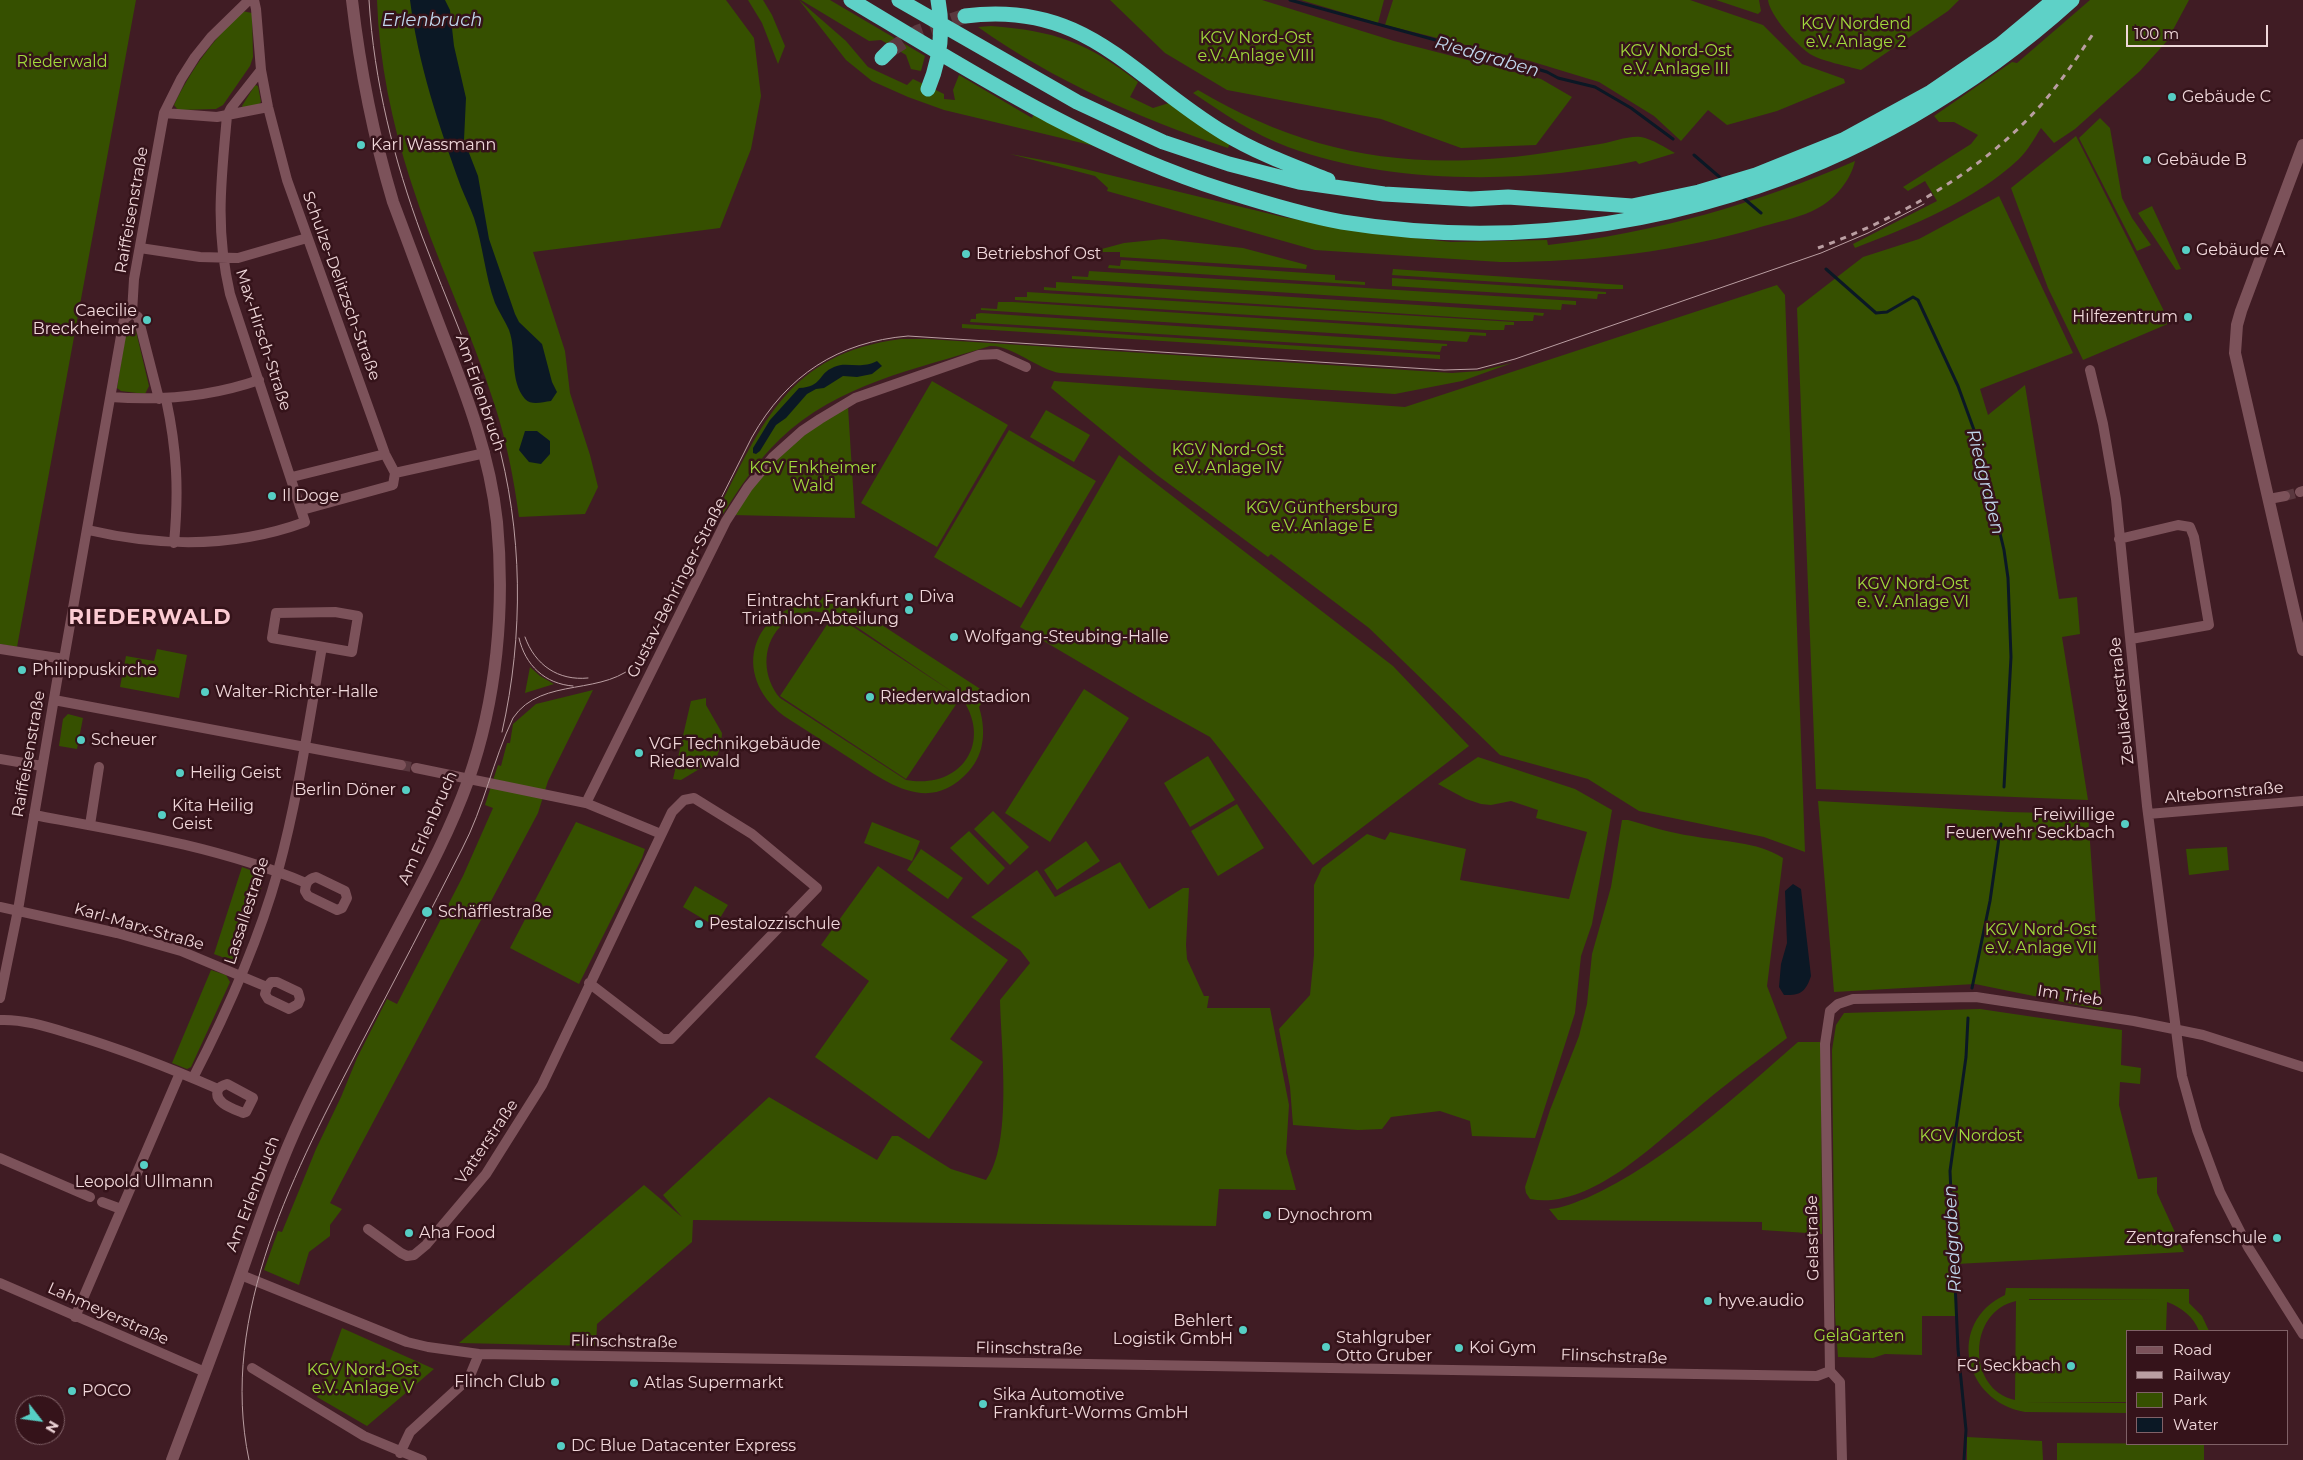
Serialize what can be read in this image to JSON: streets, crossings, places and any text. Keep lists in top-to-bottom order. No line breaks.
{"streets":{"main road":["Am Erlenbruch"],"street":["Raiffeisenstraße","Schulze-Delitzsch-Straße","Max-Hirsch-Straße","Gustav-Behringer-Straße","Zeuläckerstraße","Altebornstraße","Lassallestraße","Karl-Marx-Straße","Im Trieb","Vatterstraße","Gelastraße","Lahmeyerstraße","Flinschstraße"]},"crossings":[["Raiffeisenstraße","Karl-Marx-Straße"],["Am Erlenbruch","Lahmeyerstraße"],["Am Erlenbruch","Flinschstraße"],["Zeuläckerstraße","Altebornstraße"],["Zeuläckerstraße","Im Trieb"],["Lassallestraße","Karl-Marx-Straße"],["Im Trieb","Gelastraße"],["Gelastraße","Flinschstraße"]],"districts":["RIEDERWALD"],"water":["Erlenbruch","Riedgraben"],"parks":["KGV Nordend e.V. Anlage 2","KGV Nord-Ost e.V. Anlage VIII","KGV Nord-Ost e.V. Anlage III","Riederwald","KGV Nord-Ost e.V. Anlage IV","KGV Enkheimer Wald","KGV Günthersburg e.V. Anlage E","KGV Nord-Ost e. V. Anlage VI","KGV Nord-Ost e.V. Anlage VII","KGV Nordost","GelaGarten","KGV Nord-Ost e.V. Anlage V"],"places":["Gebäude C","Karl Wassmann","Gebäude B","Gebäude A","Betriebshof Ost","Hilfezentrum","Caecilie Breckheimer","Il Doge","Diva","Eintracht Frankfurt Triathlon-Abteilung","Wolfgang-Steubing-Halle","Philippuskirche","Walter-Richter-Halle","Riederwaldstadion","Scheuer","VGF Technikgebäude Riederwald","Heilig Geist","Berlin Döner","Kita Heilig Geist","Freiwillige Feuerwehr Seckbach","Schäfflestraße","Pestalozzischule","Leopold Ullmann","Dynochrom","Aha Food","Zentgrafenschule","hyve.audio","Behlert Logistik GmbH","Stahlgruber Otto Gruber","Koi Gym","FG Seckbach","Flinch Club","Atlas Supermarkt","POCO","Sika Automotive Frankfurt-Worms GmbH","DC Blue Datacenter Express"],"legend":["Road","Railway","Park","Water"],"scale_bar":"100 m","north":"bottom right"}
